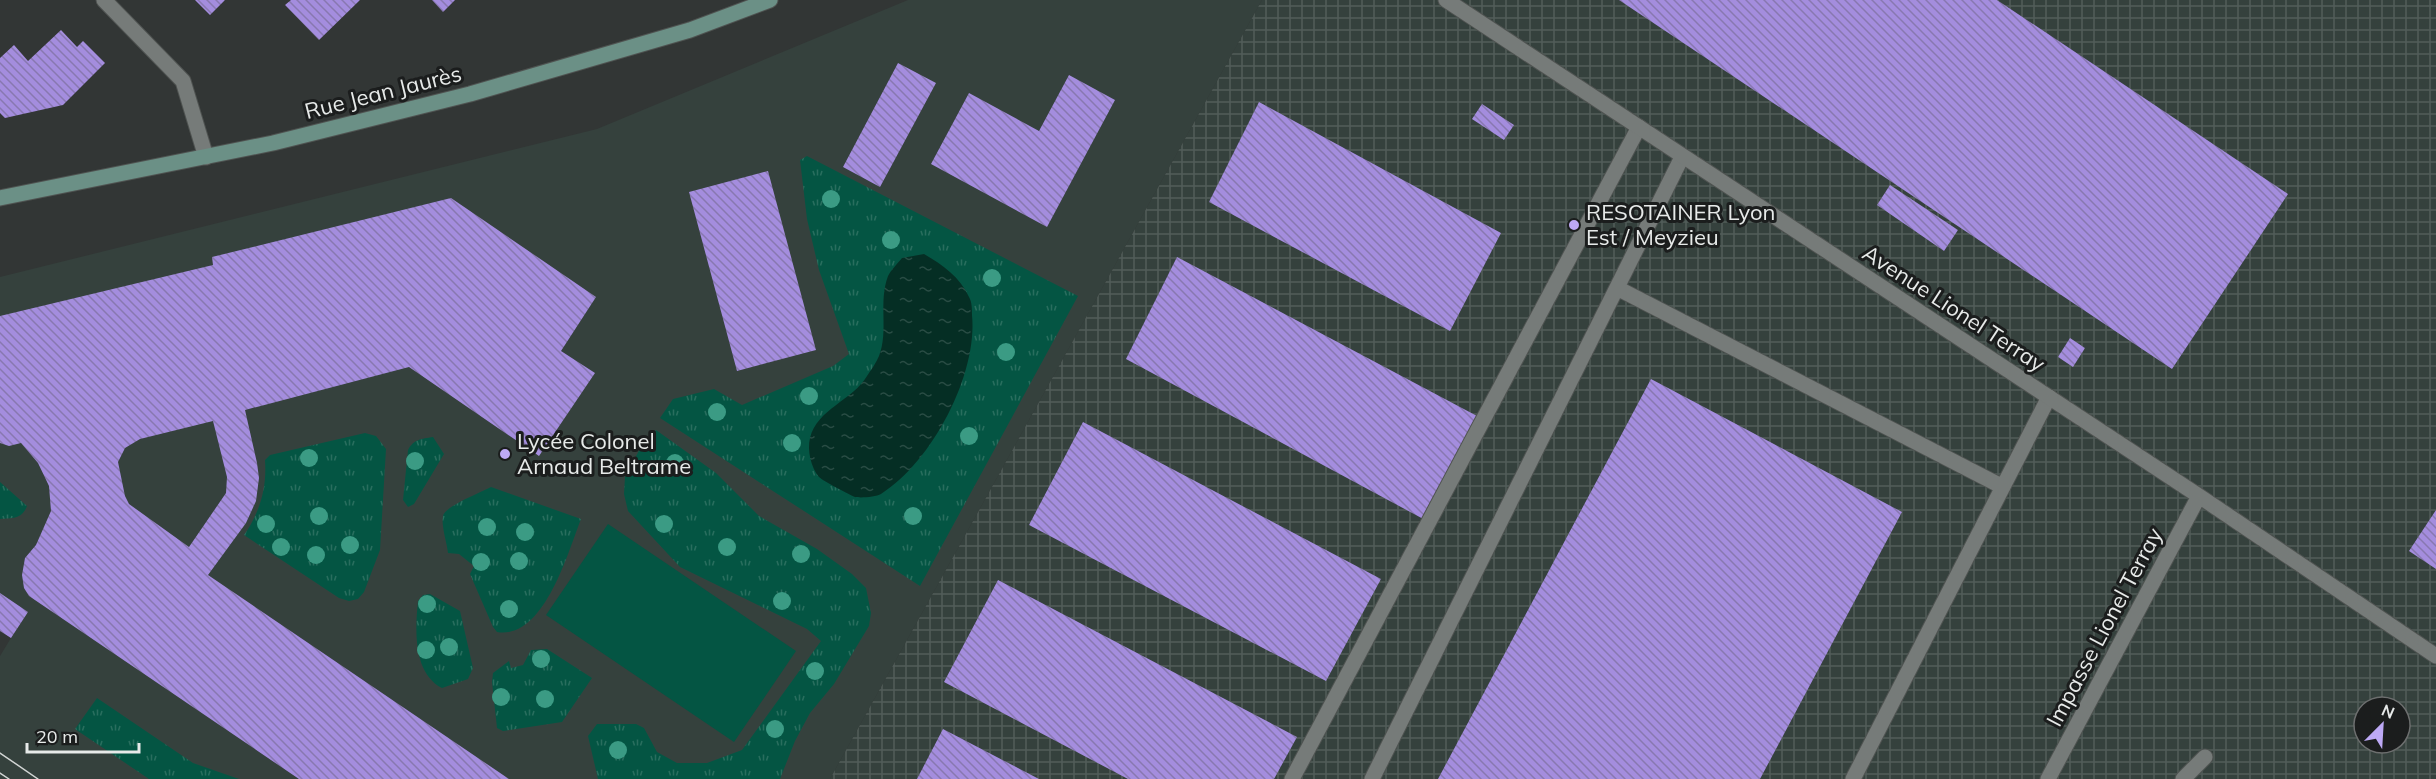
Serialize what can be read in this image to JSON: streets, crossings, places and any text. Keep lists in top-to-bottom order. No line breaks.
{"streets":{"main road":["Rue Jean Jaurès"],"street":["Avenue Lionel Terray","Impasse Lionel Terray"]},"crossings":[["Avenue Lionel Terray","Impasse Lionel Terray"]],"places":["RESOTAINER Lyon Est / Meyzieu","Lycée Colonel Arnaud Beltrame"],"scale_bar":"20 m","north":"top right"}
